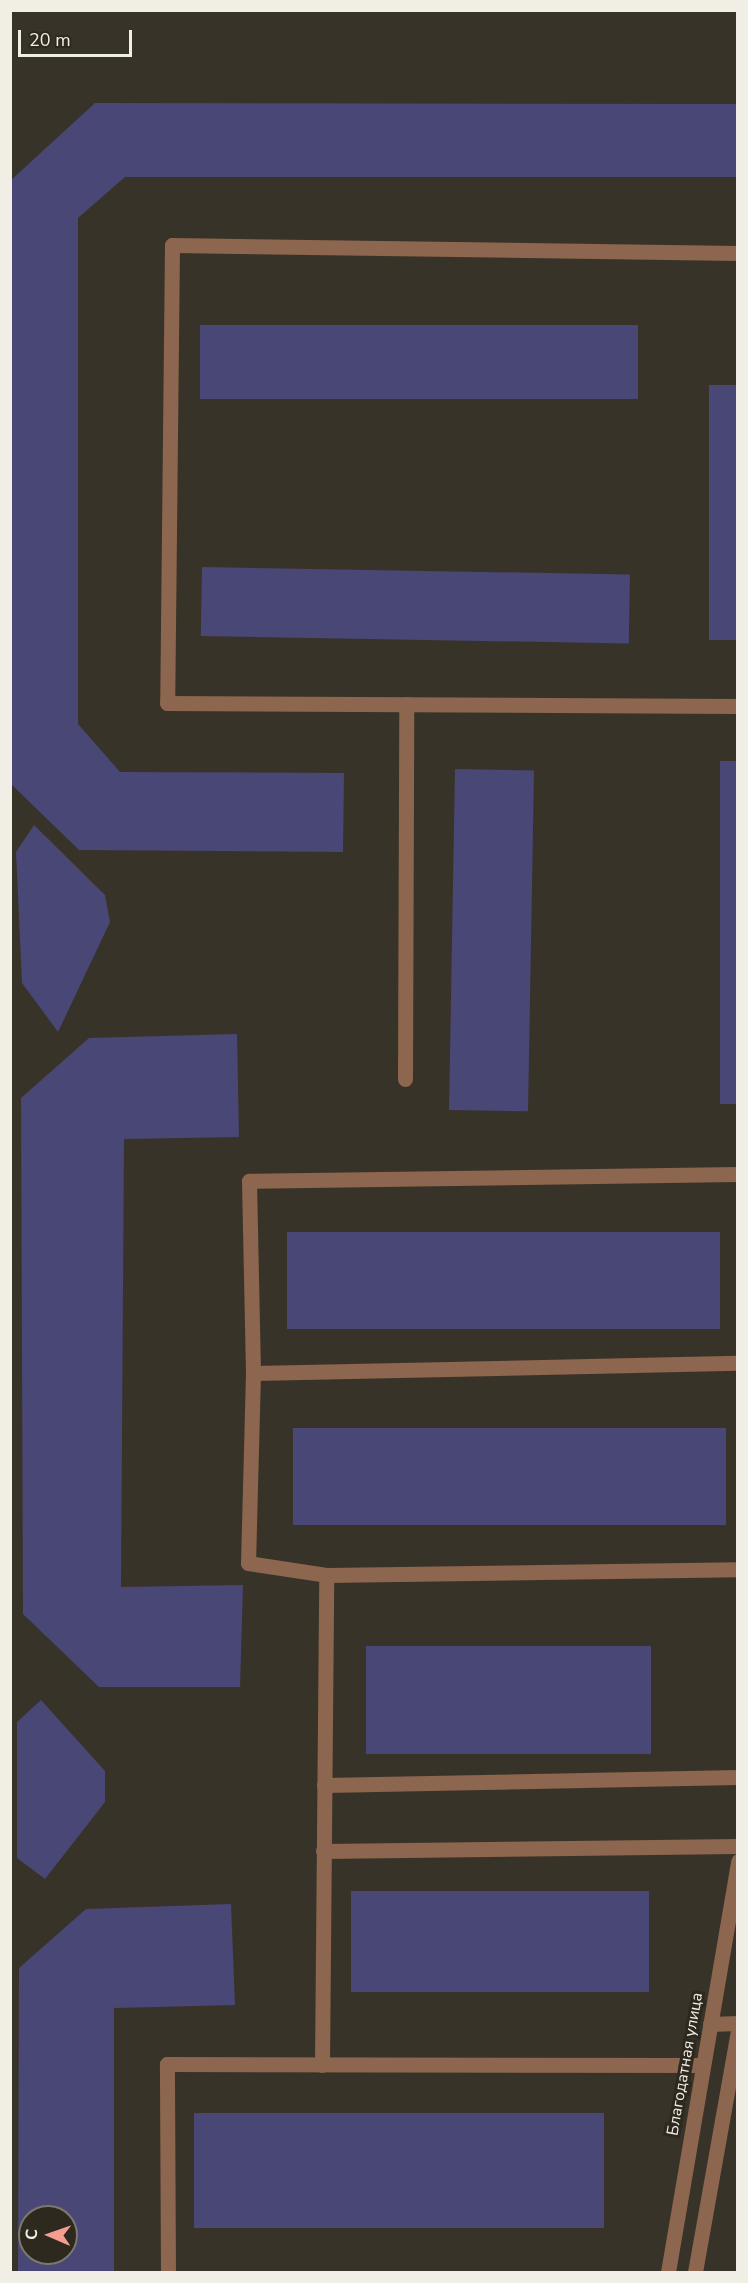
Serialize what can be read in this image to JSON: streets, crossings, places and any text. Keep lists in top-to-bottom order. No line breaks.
{"streets":{"street":["Благодатная улица"]},"scale_bar":"20 m","north":"left"}
